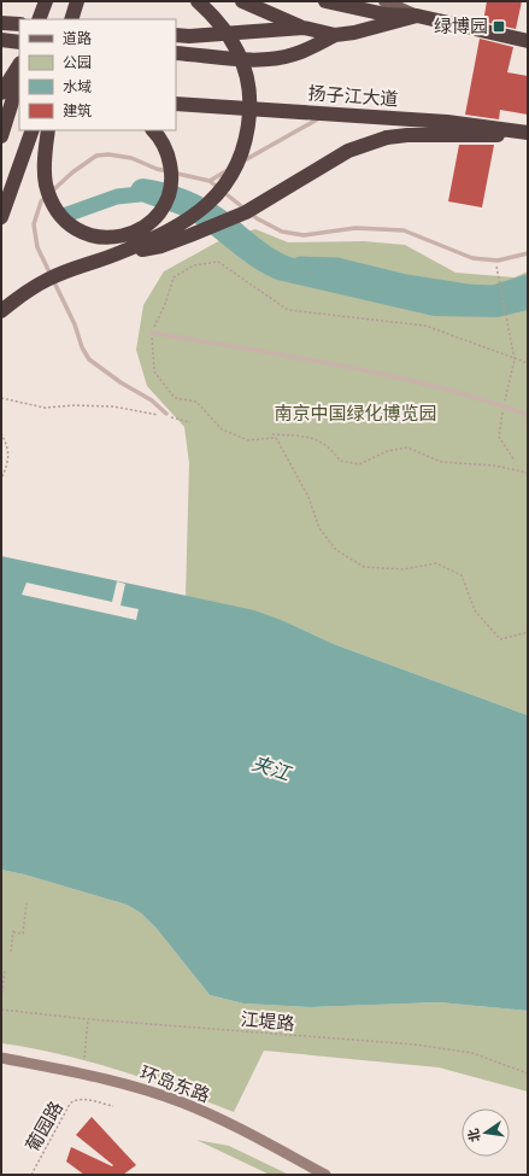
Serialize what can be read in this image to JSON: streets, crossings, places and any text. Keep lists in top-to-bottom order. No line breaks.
{"streets":{"highway":["扬子江大道"],"street":["环岛东路"],"path":["江堤路","葡园路"]},"water":["夹江"],"parks":["南京中国绿化博览园"],"places":{"transit":["绿博园"]},"legend":["道路","公园","水域","建筑"],"north":"left"}
